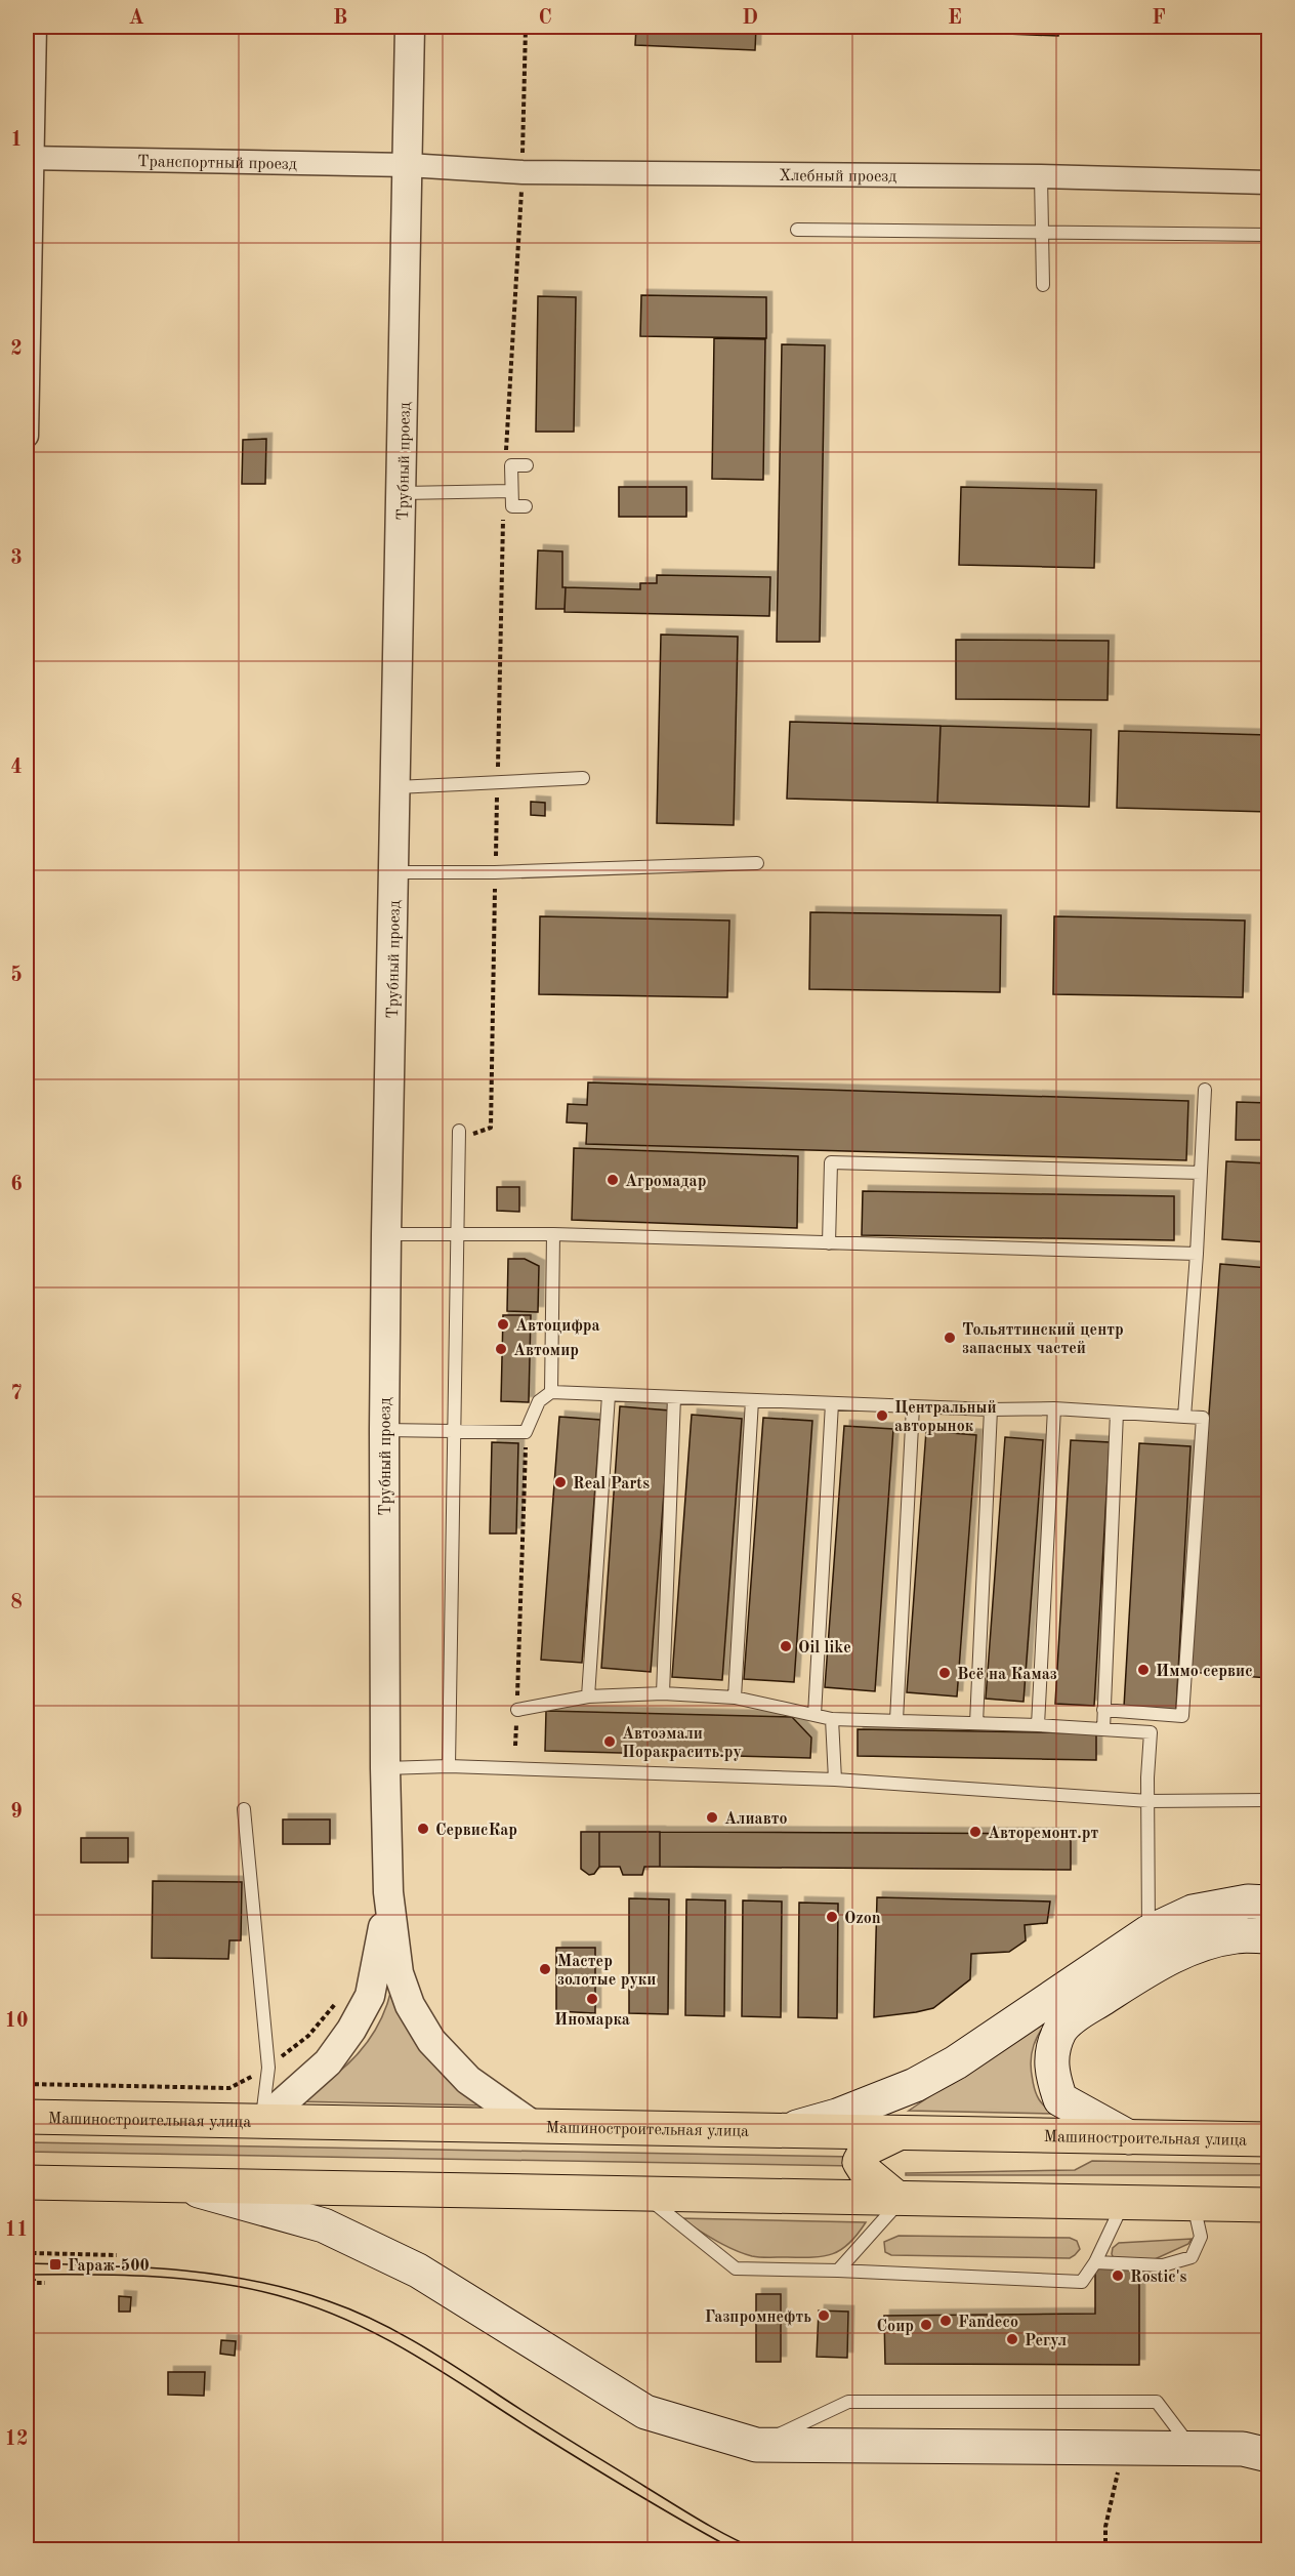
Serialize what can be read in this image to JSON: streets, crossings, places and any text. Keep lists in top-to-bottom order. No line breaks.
{"streets":{"main road":["Машиностроительная улица"],"street":["Транспортный проезд","Хлебный проезд","Трубный проезд"]},"crossings":[["Транспортный проезд","Хлебный проезд"],["Транспортный проезд","Трубный проезд"],["Хлебный проезд","Трубный проезд"]],"places":{"other":["Агромадар","Автоцифра","Тольяттинский центр запасных частей","Автомир","Центральный авторынок","Real Parts","Oil like","Иммо сервис","Всё на Камаз","Автоэмали Поракрасить.ру","Алиавто","СервисКар","Авторемонт.рт","Ozon","Мастер золотые руки","Иномарка","Rostic's","Газпромнефть","Fandeco","Соир","Регул"],"transit":["Гараж-500"]},"grid":{"columns":["A","B","C","D","E","F"],"rows":["1","2","3","4","5","6","7","8","9","10","11","12"]}}
